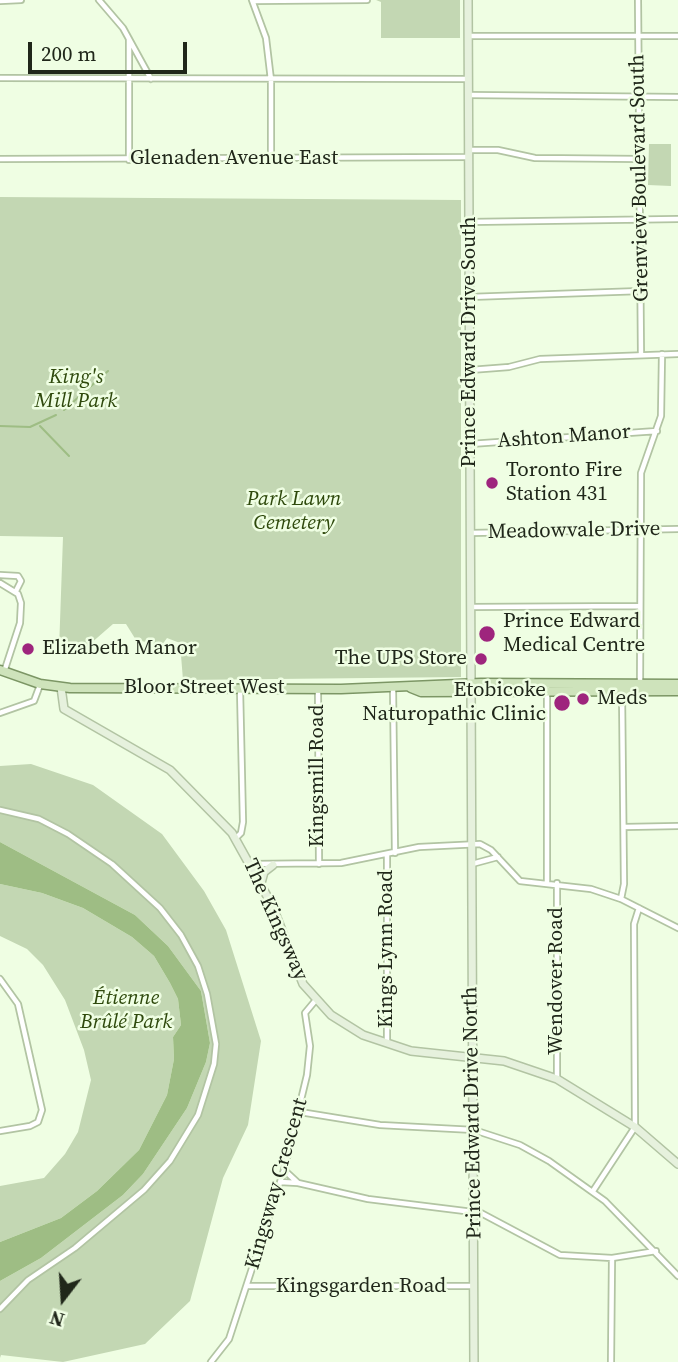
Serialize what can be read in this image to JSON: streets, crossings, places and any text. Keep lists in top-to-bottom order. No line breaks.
{"streets":{"main road":["Bloor Street West"],"street":["Glenaden Avenue East","Grenview Boulevard South","Prince Edward Drive South","Ashton Manor","Meadowvale Drive","Kingsmill Road","The Kingsway","Kings Lynn Road","Wendover Road","Prince Edward Drive North","Kingsway Crescent","Kingsgarden Road"]},"crossings":[["Glenaden Avenue East","Grenview Boulevard South"],["Glenaden Avenue East","Prince Edward Drive South"],["Prince Edward Drive South","Ashton Manor"],["Prince Edward Drive South","Meadowvale Drive"],["Prince Edward Drive South","Bloor Street West"],["Prince Edward Drive South","Prince Edward Drive North"],["Bloor Street West","Kingsmill Road"],["Bloor Street West","The Kingsway"],["Bloor Street West","Kings Lynn Road"],["Bloor Street West","Wendover Road"],["Bloor Street West","Prince Edward Drive North"],["The Kingsway","Kings Lynn Road"],["The Kingsway","Wendover Road"],["The Kingsway","Prince Edward Drive North"],["The Kingsway","Kingsway Crescent"],["Prince Edward Drive North","Kingsgarden Road"],["Kingsway Crescent","Kingsgarden Road"]],"parks":["King's Mill Park","Park Lawn Cemetery","Étienne Brûlé Park"],"places":["Toronto Fire Station 431","Prince Edward Medical Centre","Elizabeth Manor","The UPS Store","Meds","Etobicoke Naturopathic Clinic"],"scale_bar":"200 m","north":"bottom"}
